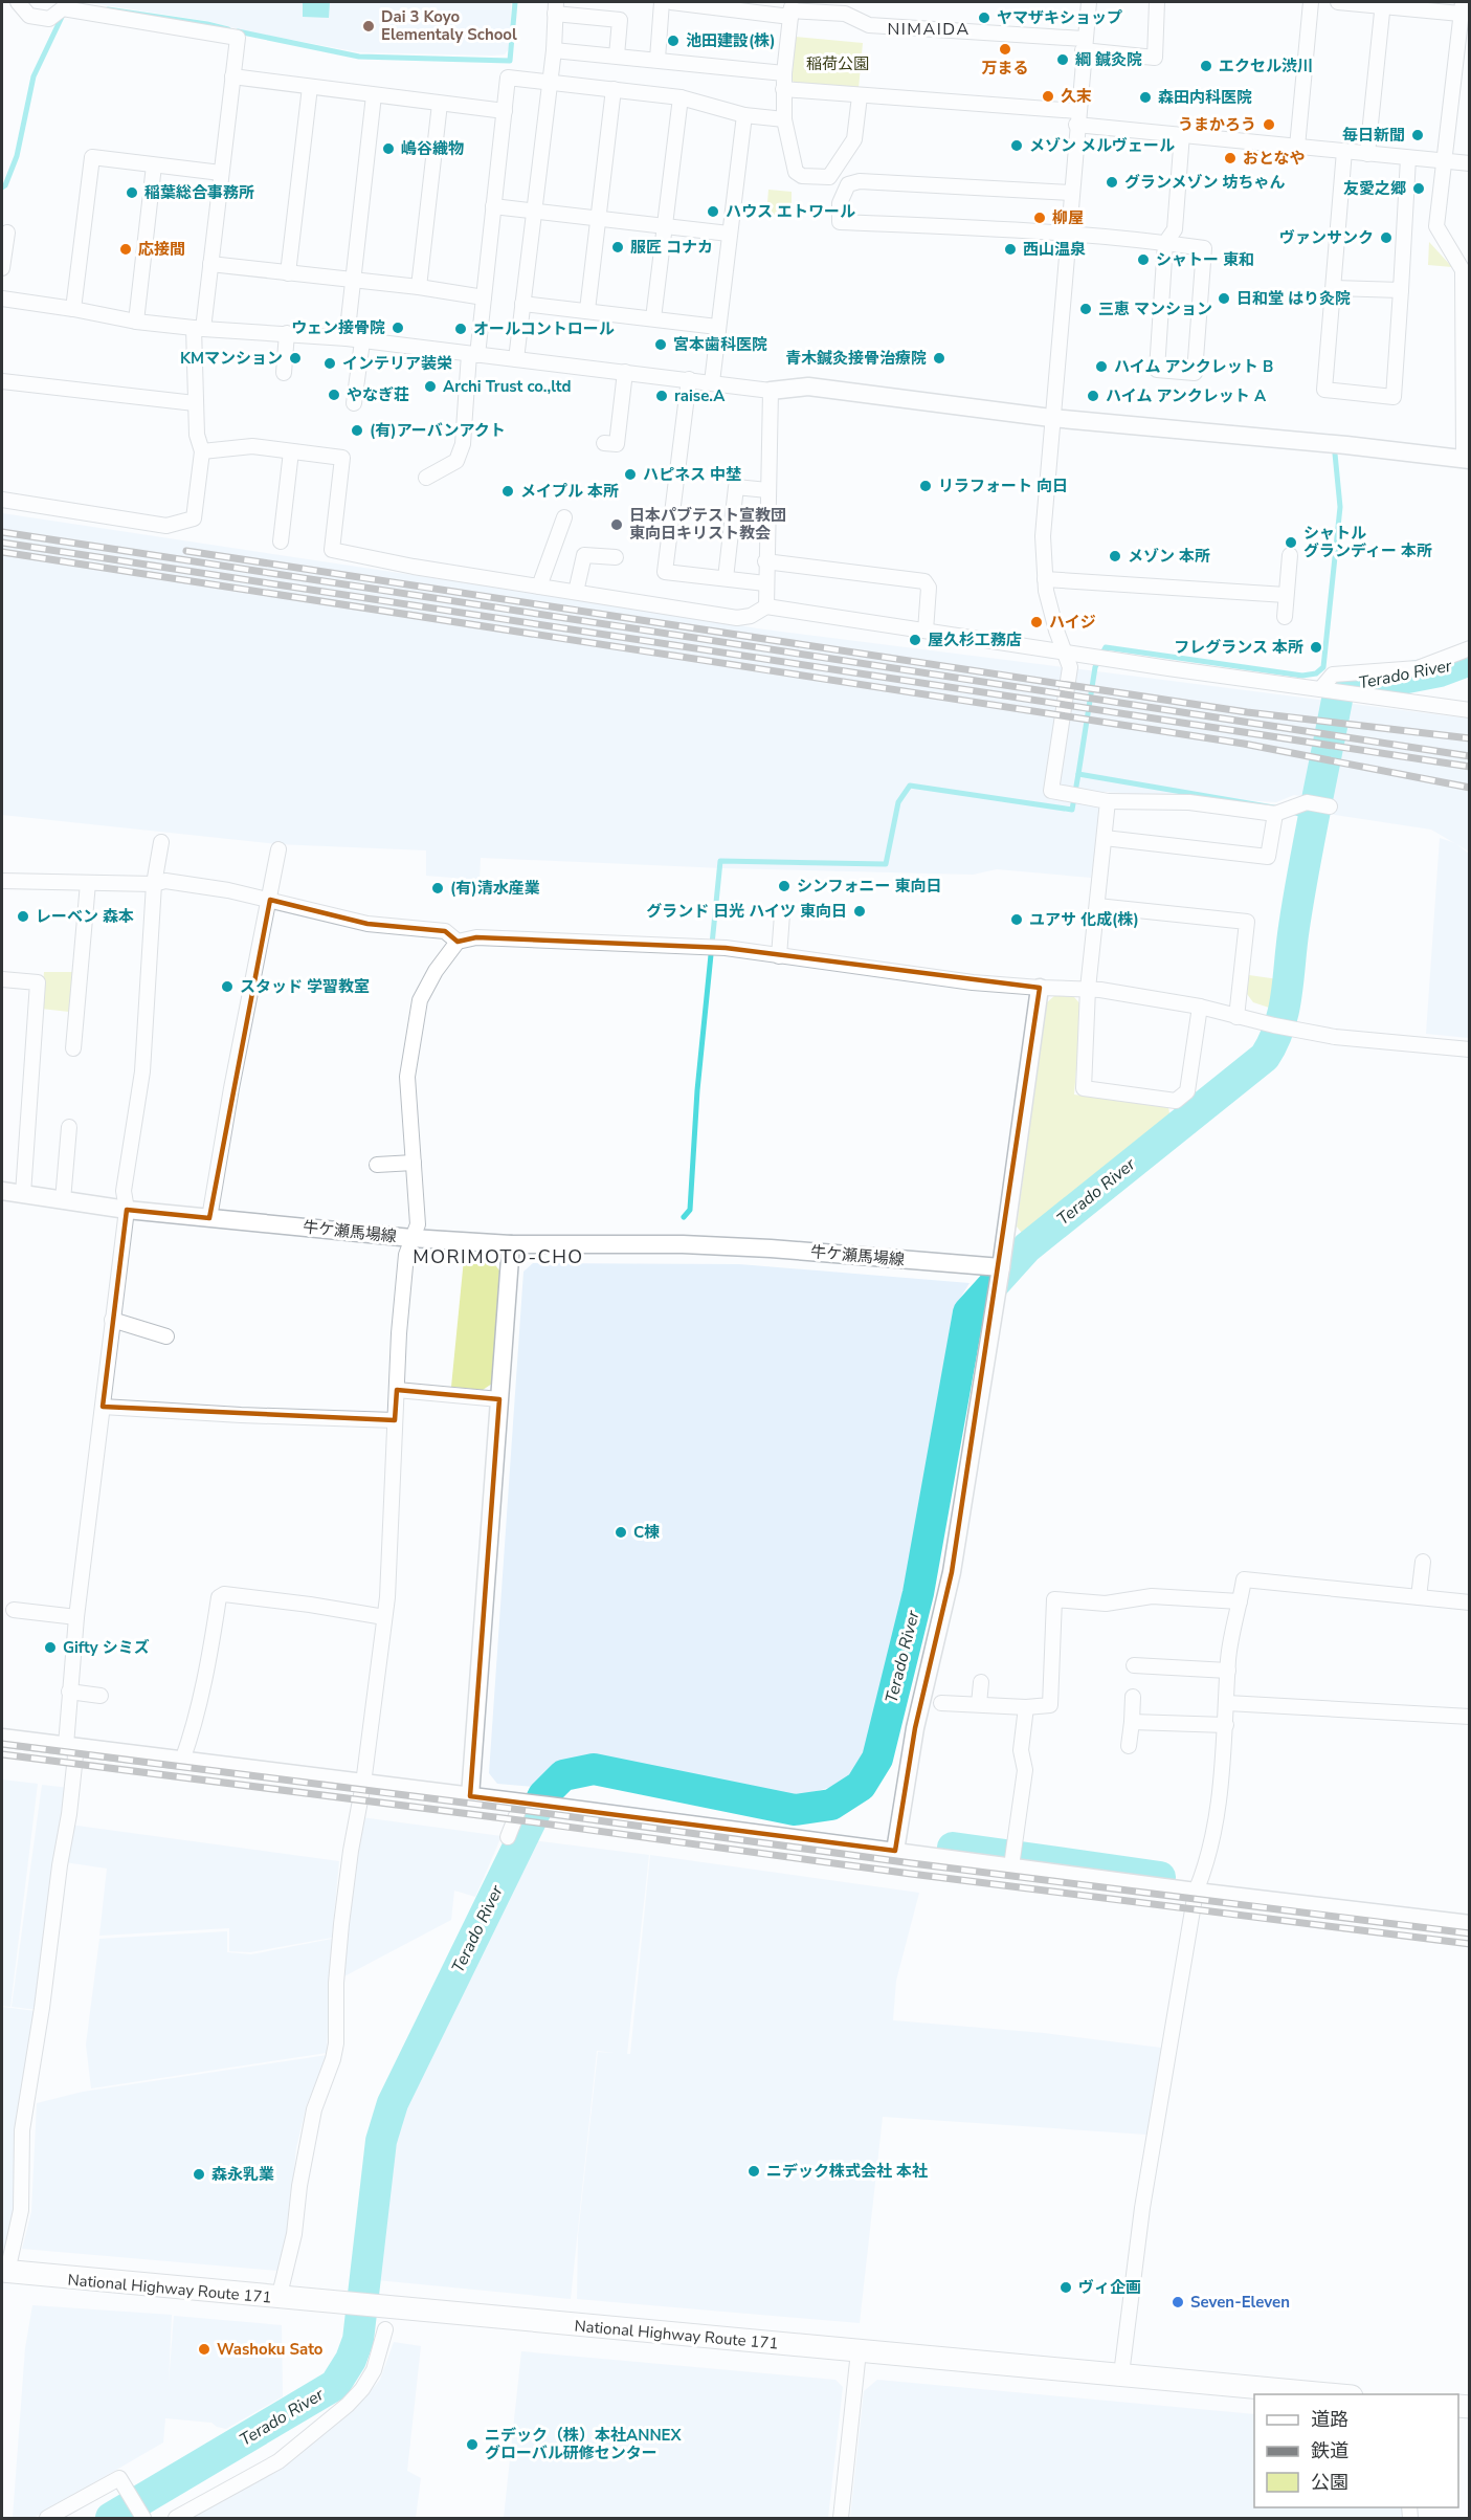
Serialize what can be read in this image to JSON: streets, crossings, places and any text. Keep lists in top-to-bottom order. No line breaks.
{"streets":{"highway":["National Highway Route 171"],"street":["牛ケ瀬馬場線"]},"districts":["NIMAIDA","MORIMOTO-CHO"],"water":["Terado River"],"parks":["稲荷公園"],"places":["ヤマザキショップ","Dai 3 Koyo Elementaly School","池田建設(株)","万まる","綱 鍼灸院","エクセル渋川","久末","森田内科医院","うまかろう","毎日新聞","メゾン メルヴェール","嶋谷織物","おとなや","グランメゾン 坊ちゃん","友愛之郷","稲葉総合事務所","ハウス エトワール","柳屋","ヴァンサンク","服匠 コナカ","応接間","西山温泉","シャトー 東和","日和堂 はり灸院","三恵 マンション","ウェン接骨院","オールコントロール","宮本歯科医院","KMマンション","青木鍼灸接骨治療院","インテリア装栄","ハイム アンクレット B","Archi Trust co.,ltd","やなぎ荘","raise.A","ハイム アンクレット A","(有)アーバンアクト","ハピネス 中埜","リラフォート 向日","メイプル 本所","日本パブテスト宣教団 東向日キリスト教会","シャトル グランディー 本所","メゾン 本所","ハイジ","屋久杉工務店","フレグランス 本所","シンフォニー 東向日","(有)清水産業","グランド 日光 ハイツ 東向日","レーベン 森本","ユアサ 化成(株)","スタッド 学習教室","C棟","Gifty シミズ","ニデック株式会社 本社","森永乳業","ヴィ企画","Seven-Eleven","Washoku Sato","ニデック（株）本社ANNEX グローバル研修センター"],"legend":["道路","鉄道","公園"]}
